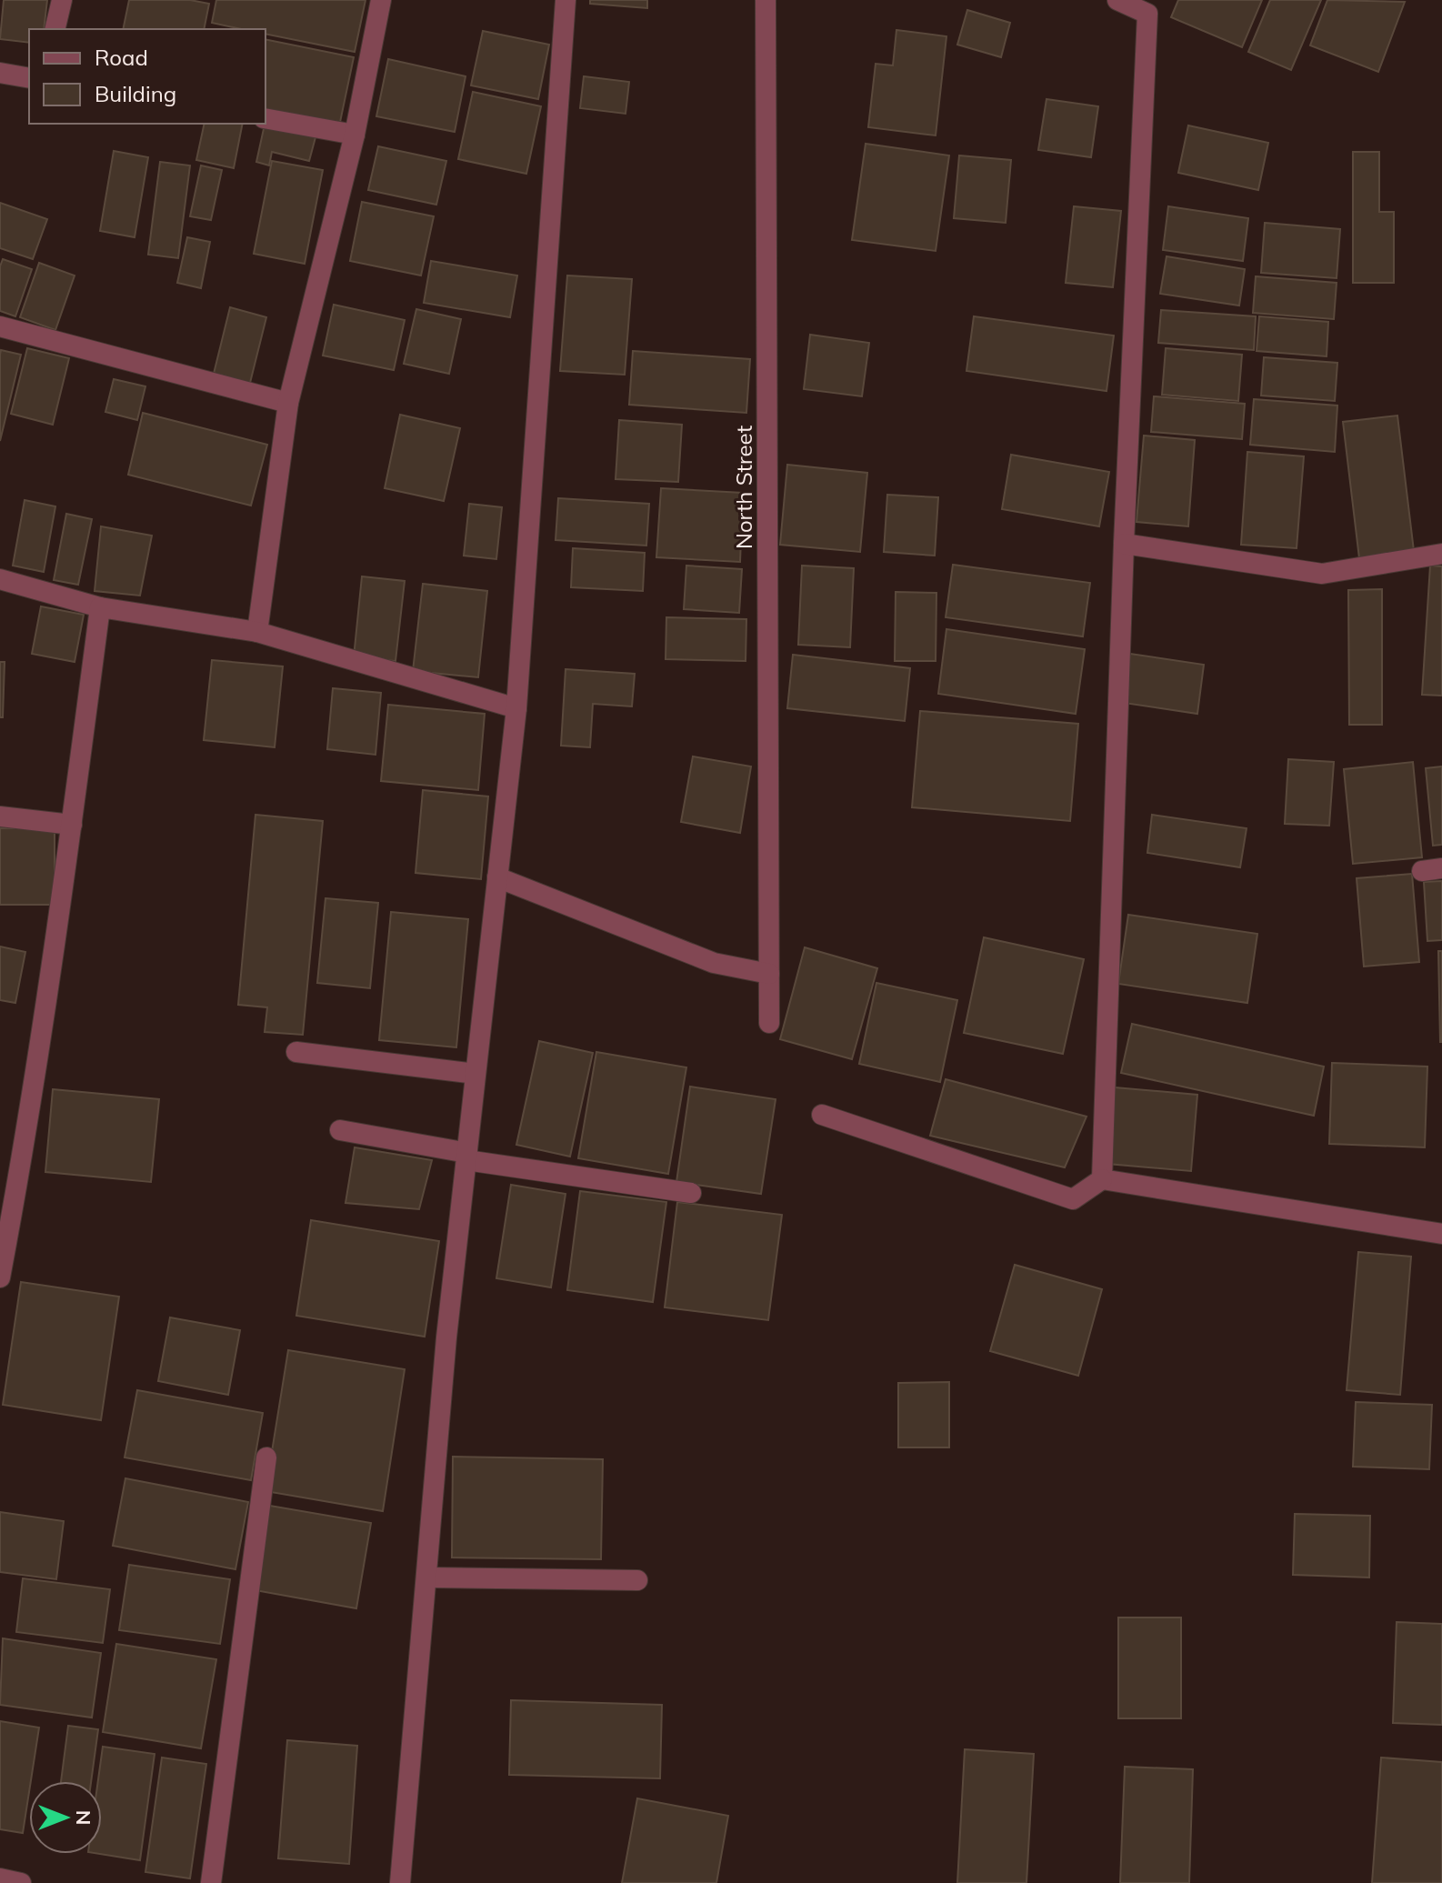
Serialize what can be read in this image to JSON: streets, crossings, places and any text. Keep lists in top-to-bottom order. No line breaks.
{"streets":{"street":["North Street"]},"legend":["Road","Building"],"north":"right"}
